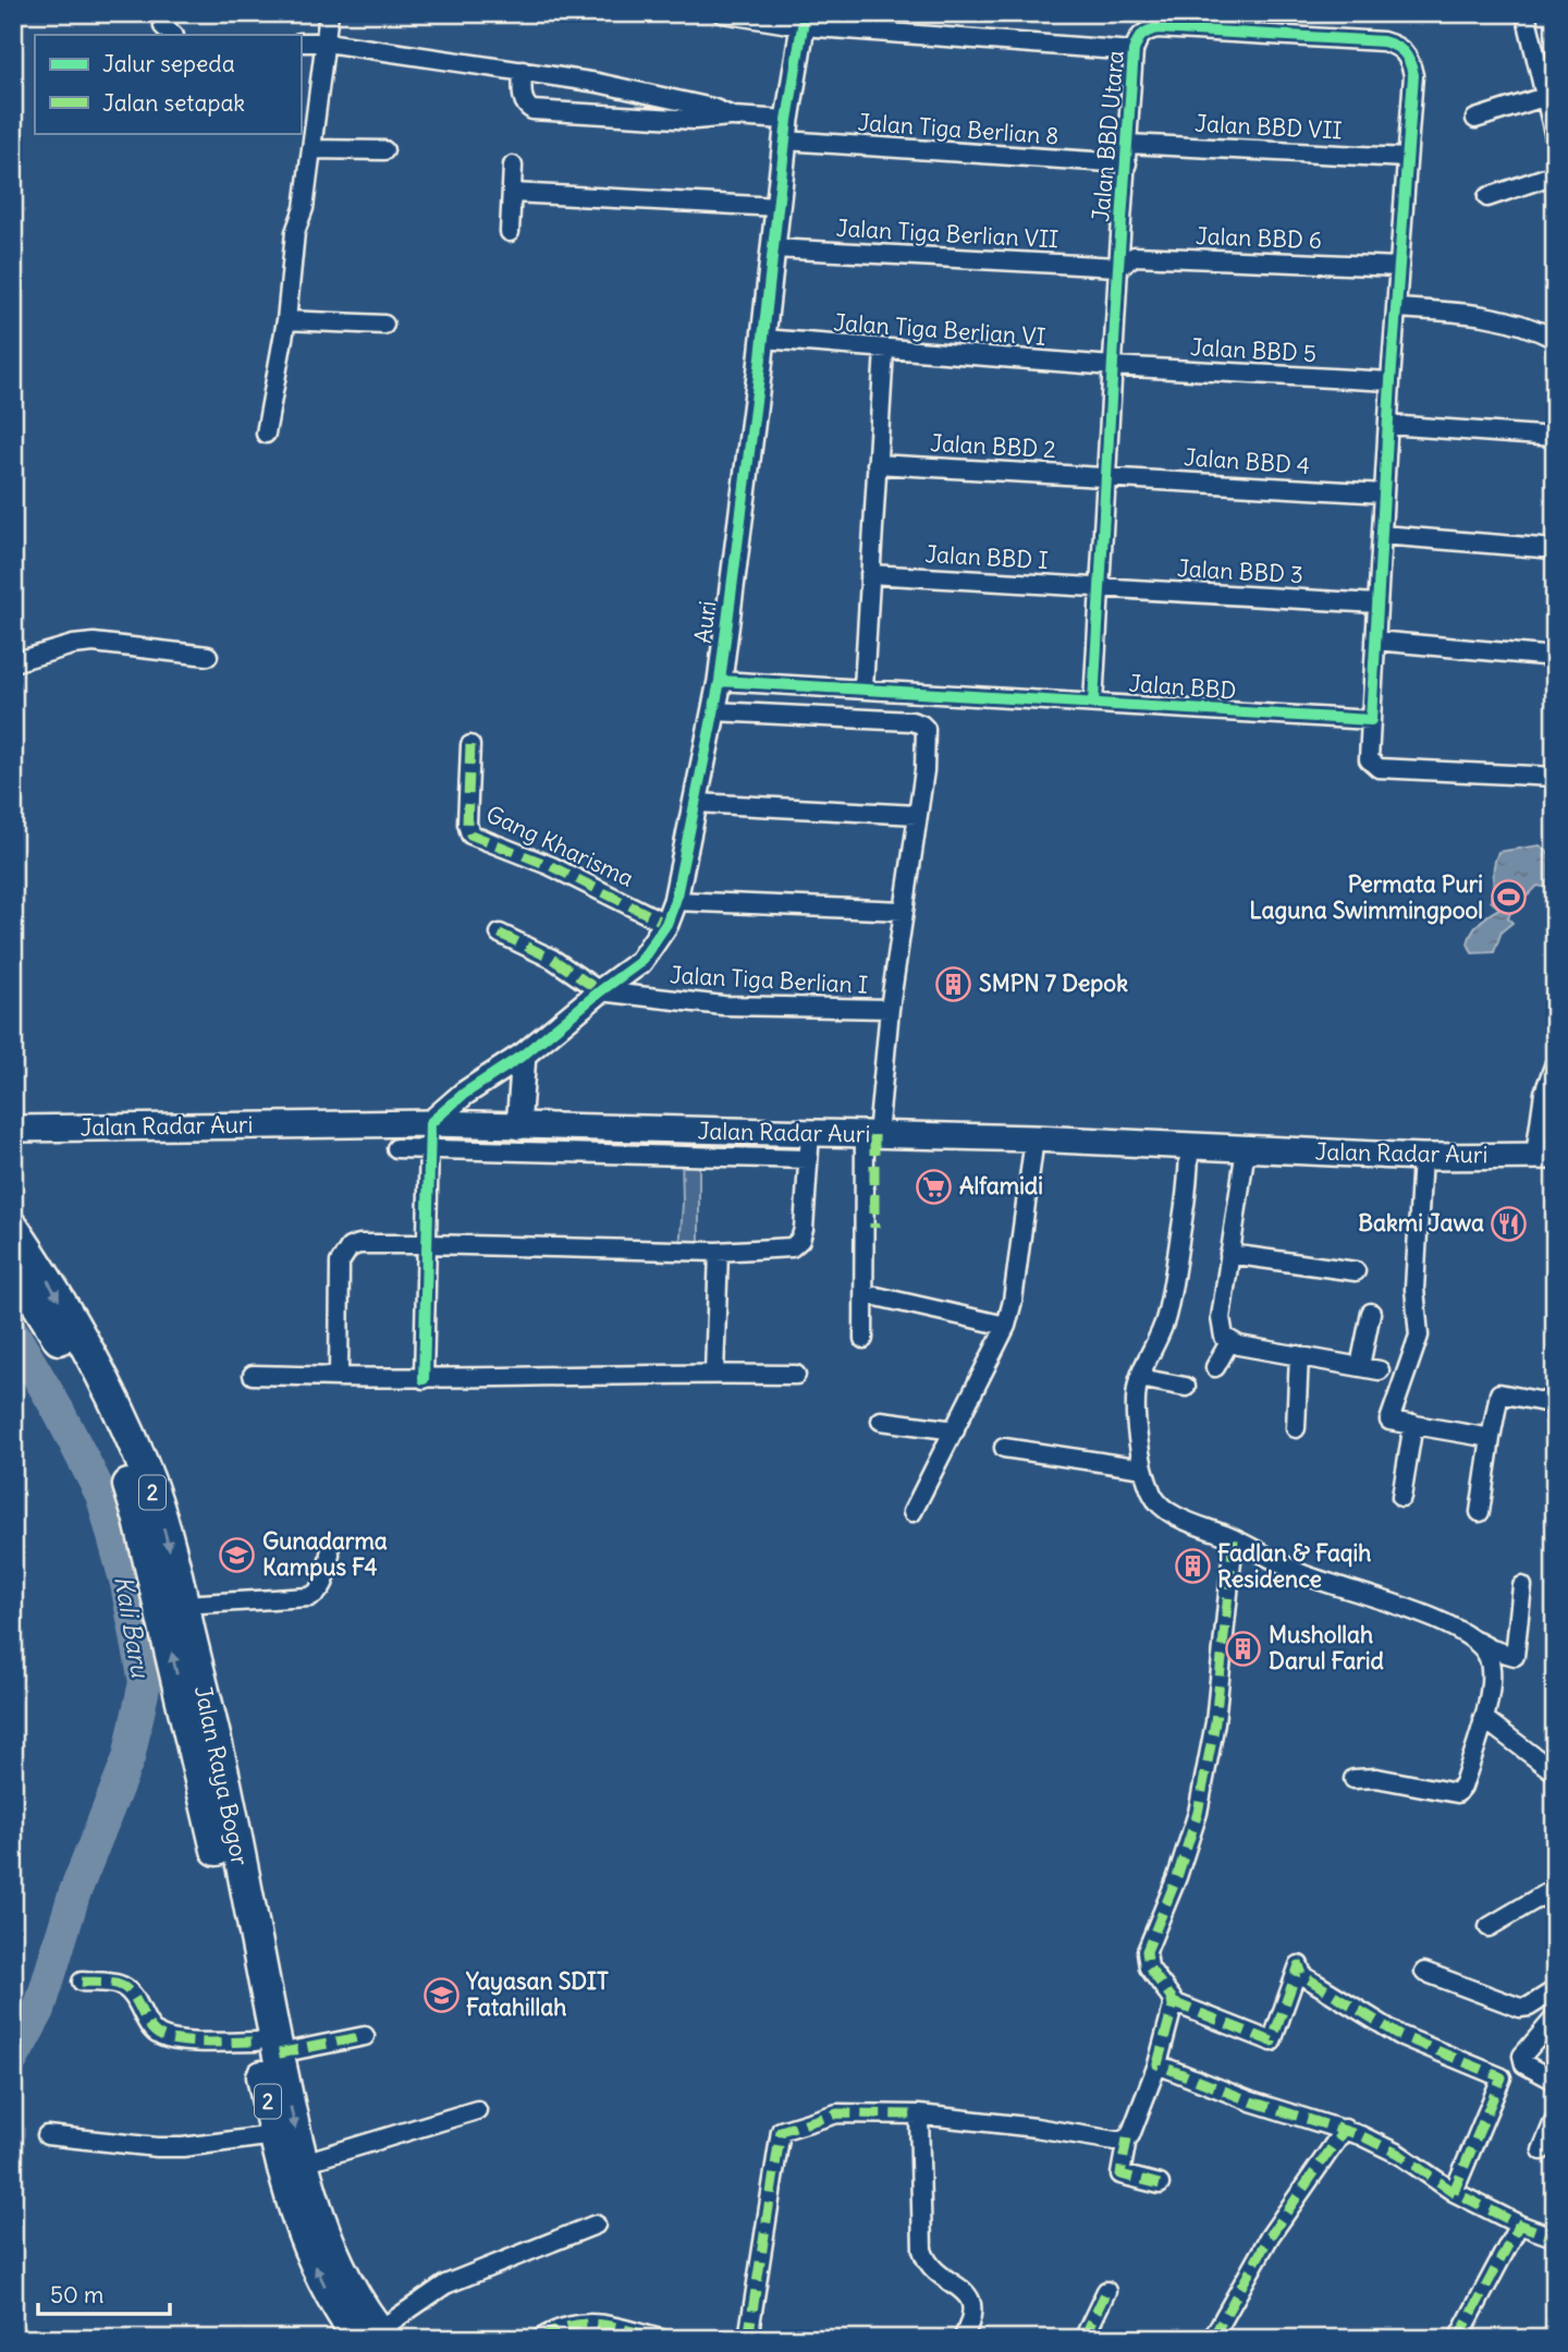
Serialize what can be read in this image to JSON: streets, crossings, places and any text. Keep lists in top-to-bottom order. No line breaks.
{"streets":{"highway":["2","Jalan Raya Bogor"],"main road":["Jalan Radar Auri"],"street":["Jalan BBD VII","Jalan Tiga Berlian 8","Jalan BBD Utara","Jalan Tiga Berlian VII","Jalan BBD 6","Jalan Tiga Berlian VI","Jalan BBD 5","Jalan BBD 2","Jalan BBD 4","Jalan BBD I","Jalan BBD 3","Auri","Jalan BBD","Gang Kharisma","Jalan Tiga Berlian I"]},"crossings":[["Jalan BBD VII","Jalan BBD Utara"],["Jalan Tiga Berlian 8","Jalan BBD Utara"],["Jalan Tiga Berlian 8","Auri"],["Jalan BBD Utara","Jalan Tiga Berlian VII"],["Jalan BBD Utara","Jalan BBD 6"],["Jalan BBD Utara","Jalan Tiga Berlian VI"],["Jalan BBD Utara","Jalan BBD 5"],["Jalan BBD Utara","Jalan BBD 2"],["Jalan BBD Utara","Jalan BBD 4"],["Jalan BBD Utara","Jalan BBD I"],["Jalan BBD Utara","Jalan BBD 3"],["Jalan BBD Utara","Jalan BBD"],["Jalan Tiga Berlian VII","Jalan BBD 6"],["Jalan Tiga Berlian VII","Auri"],["Jalan Tiga Berlian VI","Jalan BBD 5"],["Jalan Tiga Berlian VI","Auri"],["Jalan BBD 2","Jalan BBD 4"],["Jalan BBD I","Jalan BBD 3"],["Auri","Jalan BBD"],["Auri","Gang Kharisma"],["Auri","Jalan Tiga Berlian I"],["Auri","Jalan Radar Auri"]],"water":["Kali Baru"],"places":{"sports":["Permata Puri Laguna Swimmingpool"],"building":["SMPN 7 Depok","Fadlan & Faqih Residence","Mushollah Darul Farid"],"supermarket":["Alfamidi"],"restaurant":["Bakmi Jawa"],"school or university":["Gunadarma Kampus F4","Yayasan SDIT Fatahillah"]},"legend":["Jalur sepeda","Jalan setapak"],"scale_bar":"50 m"}
